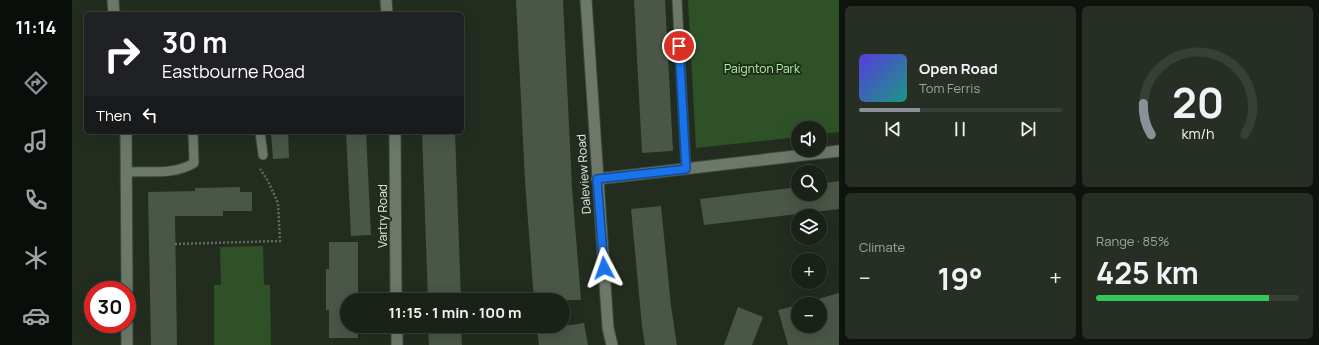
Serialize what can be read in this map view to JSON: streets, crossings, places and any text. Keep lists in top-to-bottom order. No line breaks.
{"streets":{"street":["Daleview Road","Vartry Road"]},"parks":["Paignton Park"],"page":{"tabs":"11:14","turn":["30 m","Eastbourne Road"],"song":["Open Road","Tom Ferris"],"then":"Then","map_buttons":["+","−"],"tile":["Climate",["Range · 85%","425 km"]],"heat":["−","19°","+"],"limit":"30","trip":"11:15 · 1 min · 100 m","gauge":["20","km/h"]}}
